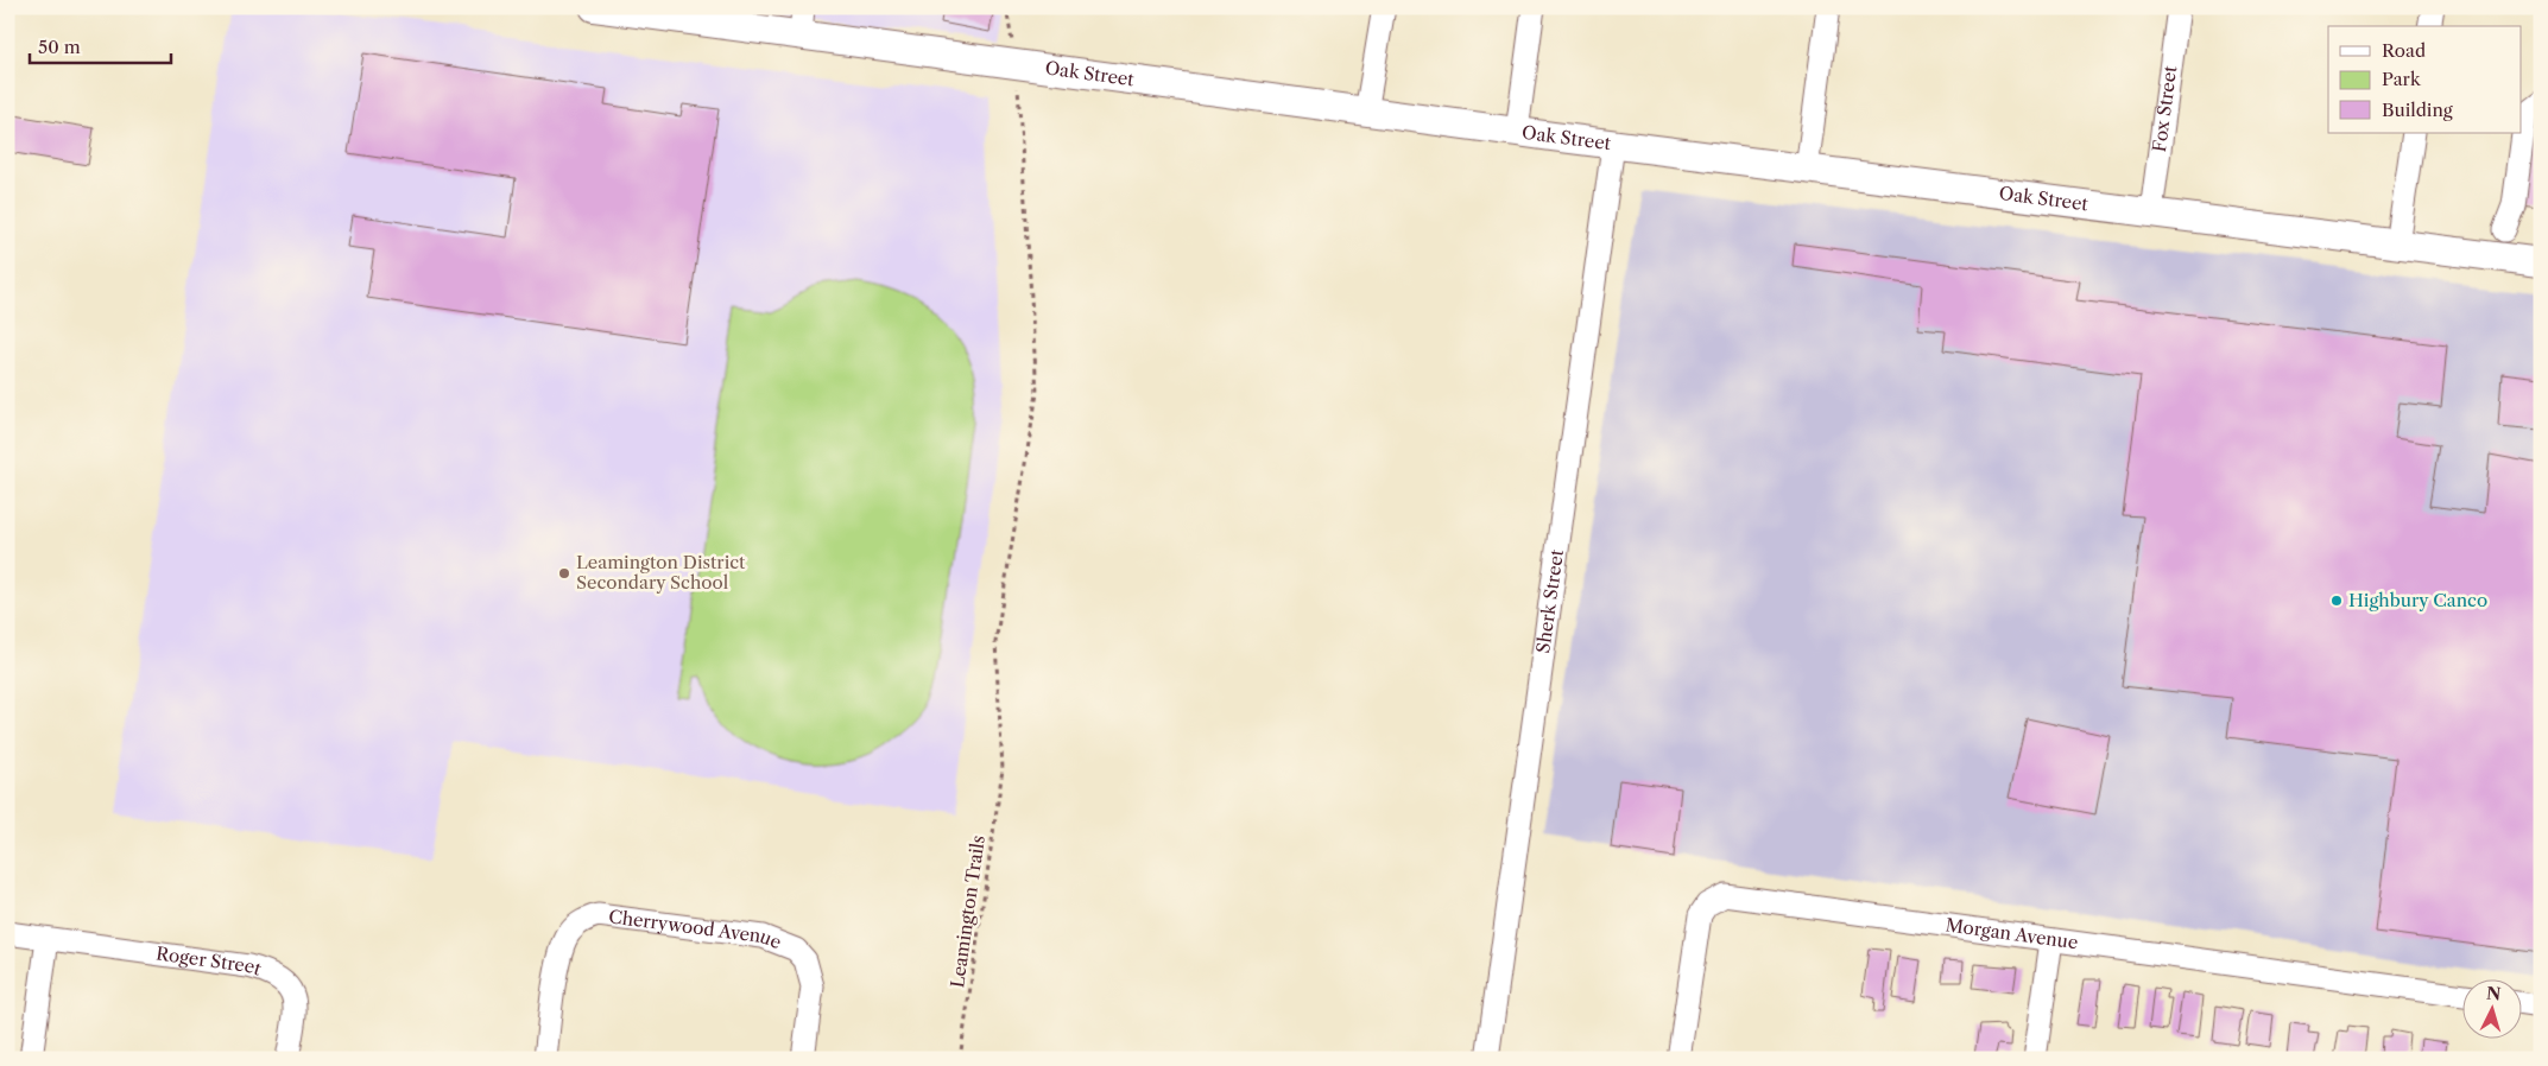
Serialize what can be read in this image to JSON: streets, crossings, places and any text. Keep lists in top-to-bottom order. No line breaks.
{"streets":{"main road":["Oak Street"],"street":["Fox Street","Sherk Street","Cherrywood Avenue","Morgan Avenue","Roger Street"],"path":["Leamington Trails"]},"crossings":[["Oak Street","Fox Street"],["Oak Street","Sherk Street"],["Oak Street","Leamington Trails"]],"places":["Leamington District Secondary School","Highbury Canco"],"legend":["Road","Park","Building"],"scale_bar":"50 m","north":"top"}
